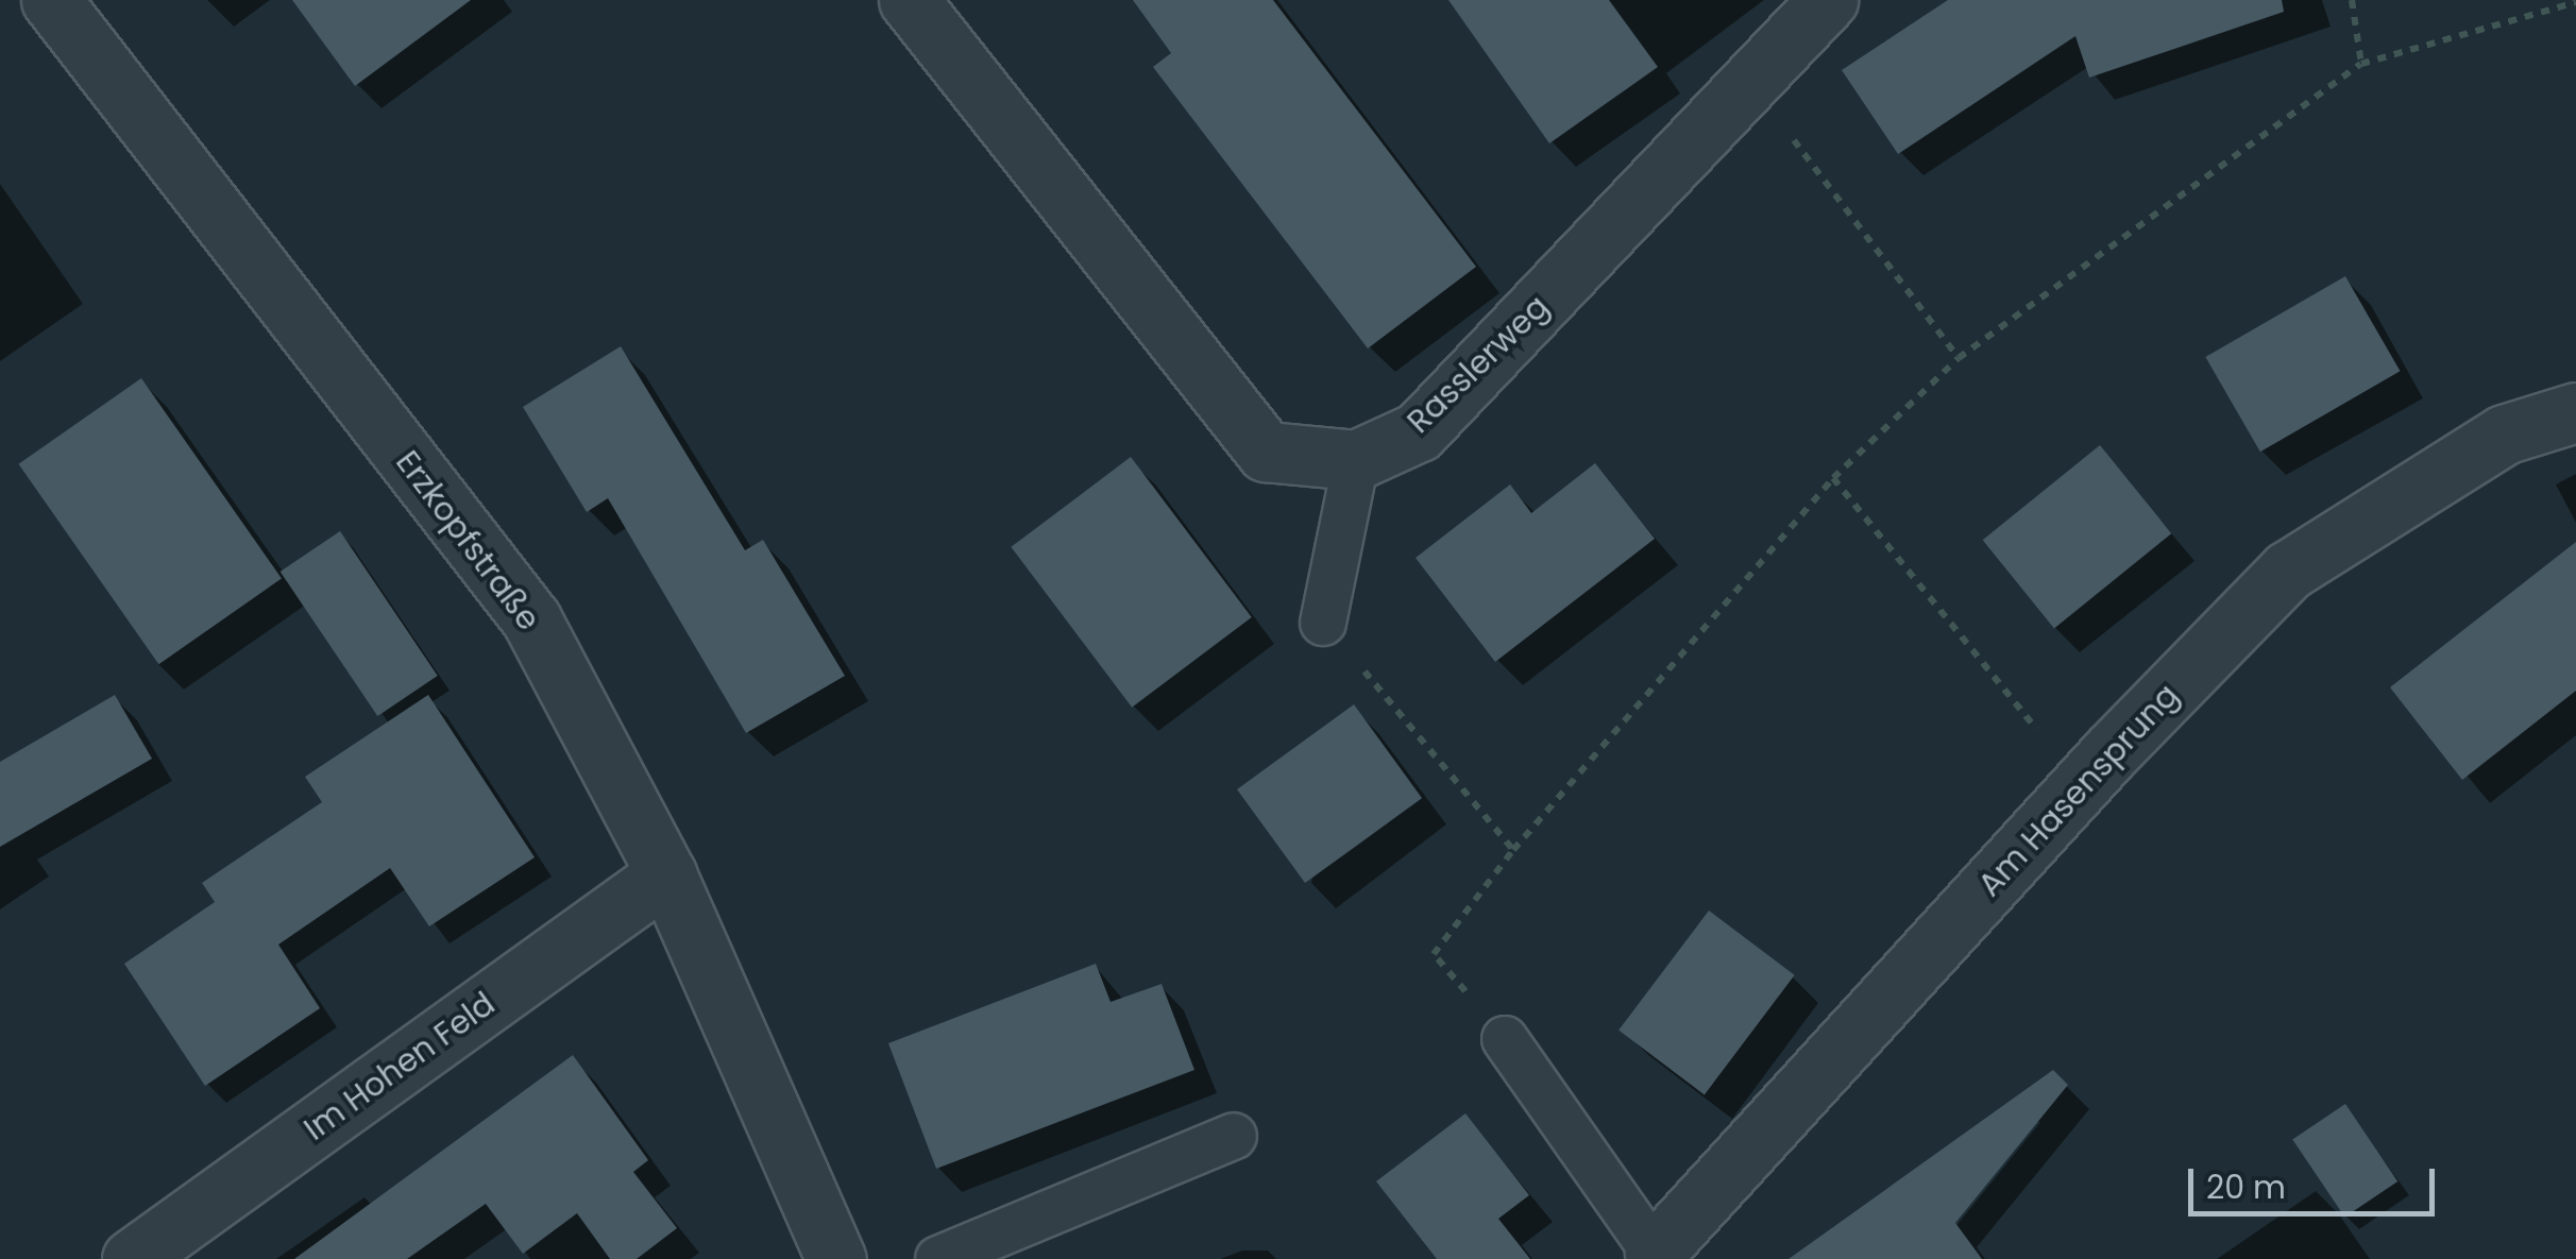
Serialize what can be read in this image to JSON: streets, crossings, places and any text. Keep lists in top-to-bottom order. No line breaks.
{"streets":{"street":["Rasslerweg","Erzkopfstraße","Am Hasensprung","Im Hohen Feld"]},"crossings":[["Erzkopfstraße","Im Hohen Feld"]],"scale_bar":"20 m"}
